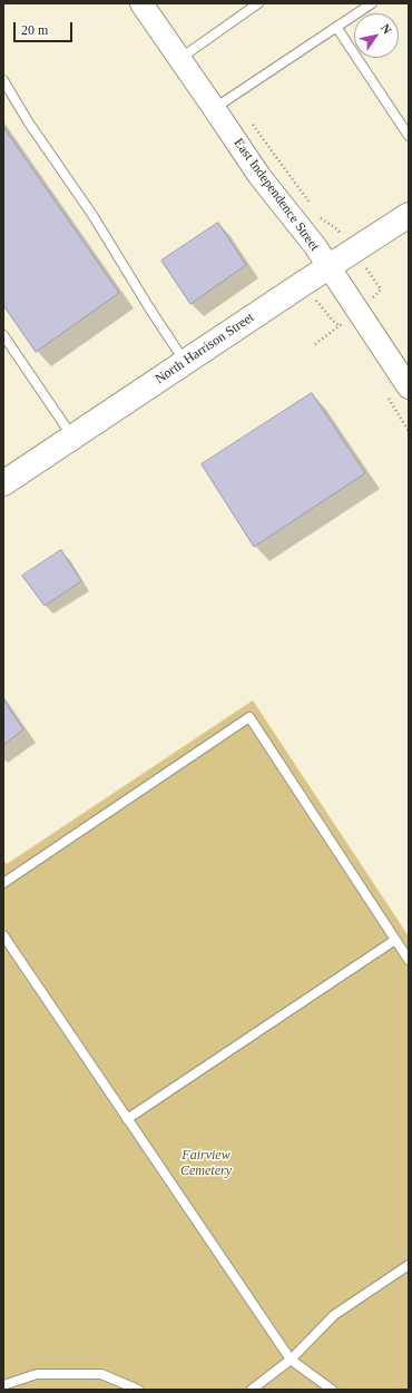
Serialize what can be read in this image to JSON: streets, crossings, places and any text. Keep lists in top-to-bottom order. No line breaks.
{"streets":{"main road":["North Harrison Street"],"street":["East Independence Street"]},"crossings":[["East Independence Street","North Harrison Street"]],"parks":["Fairview Cemetery"],"scale_bar":"20 m","north":"top right"}
